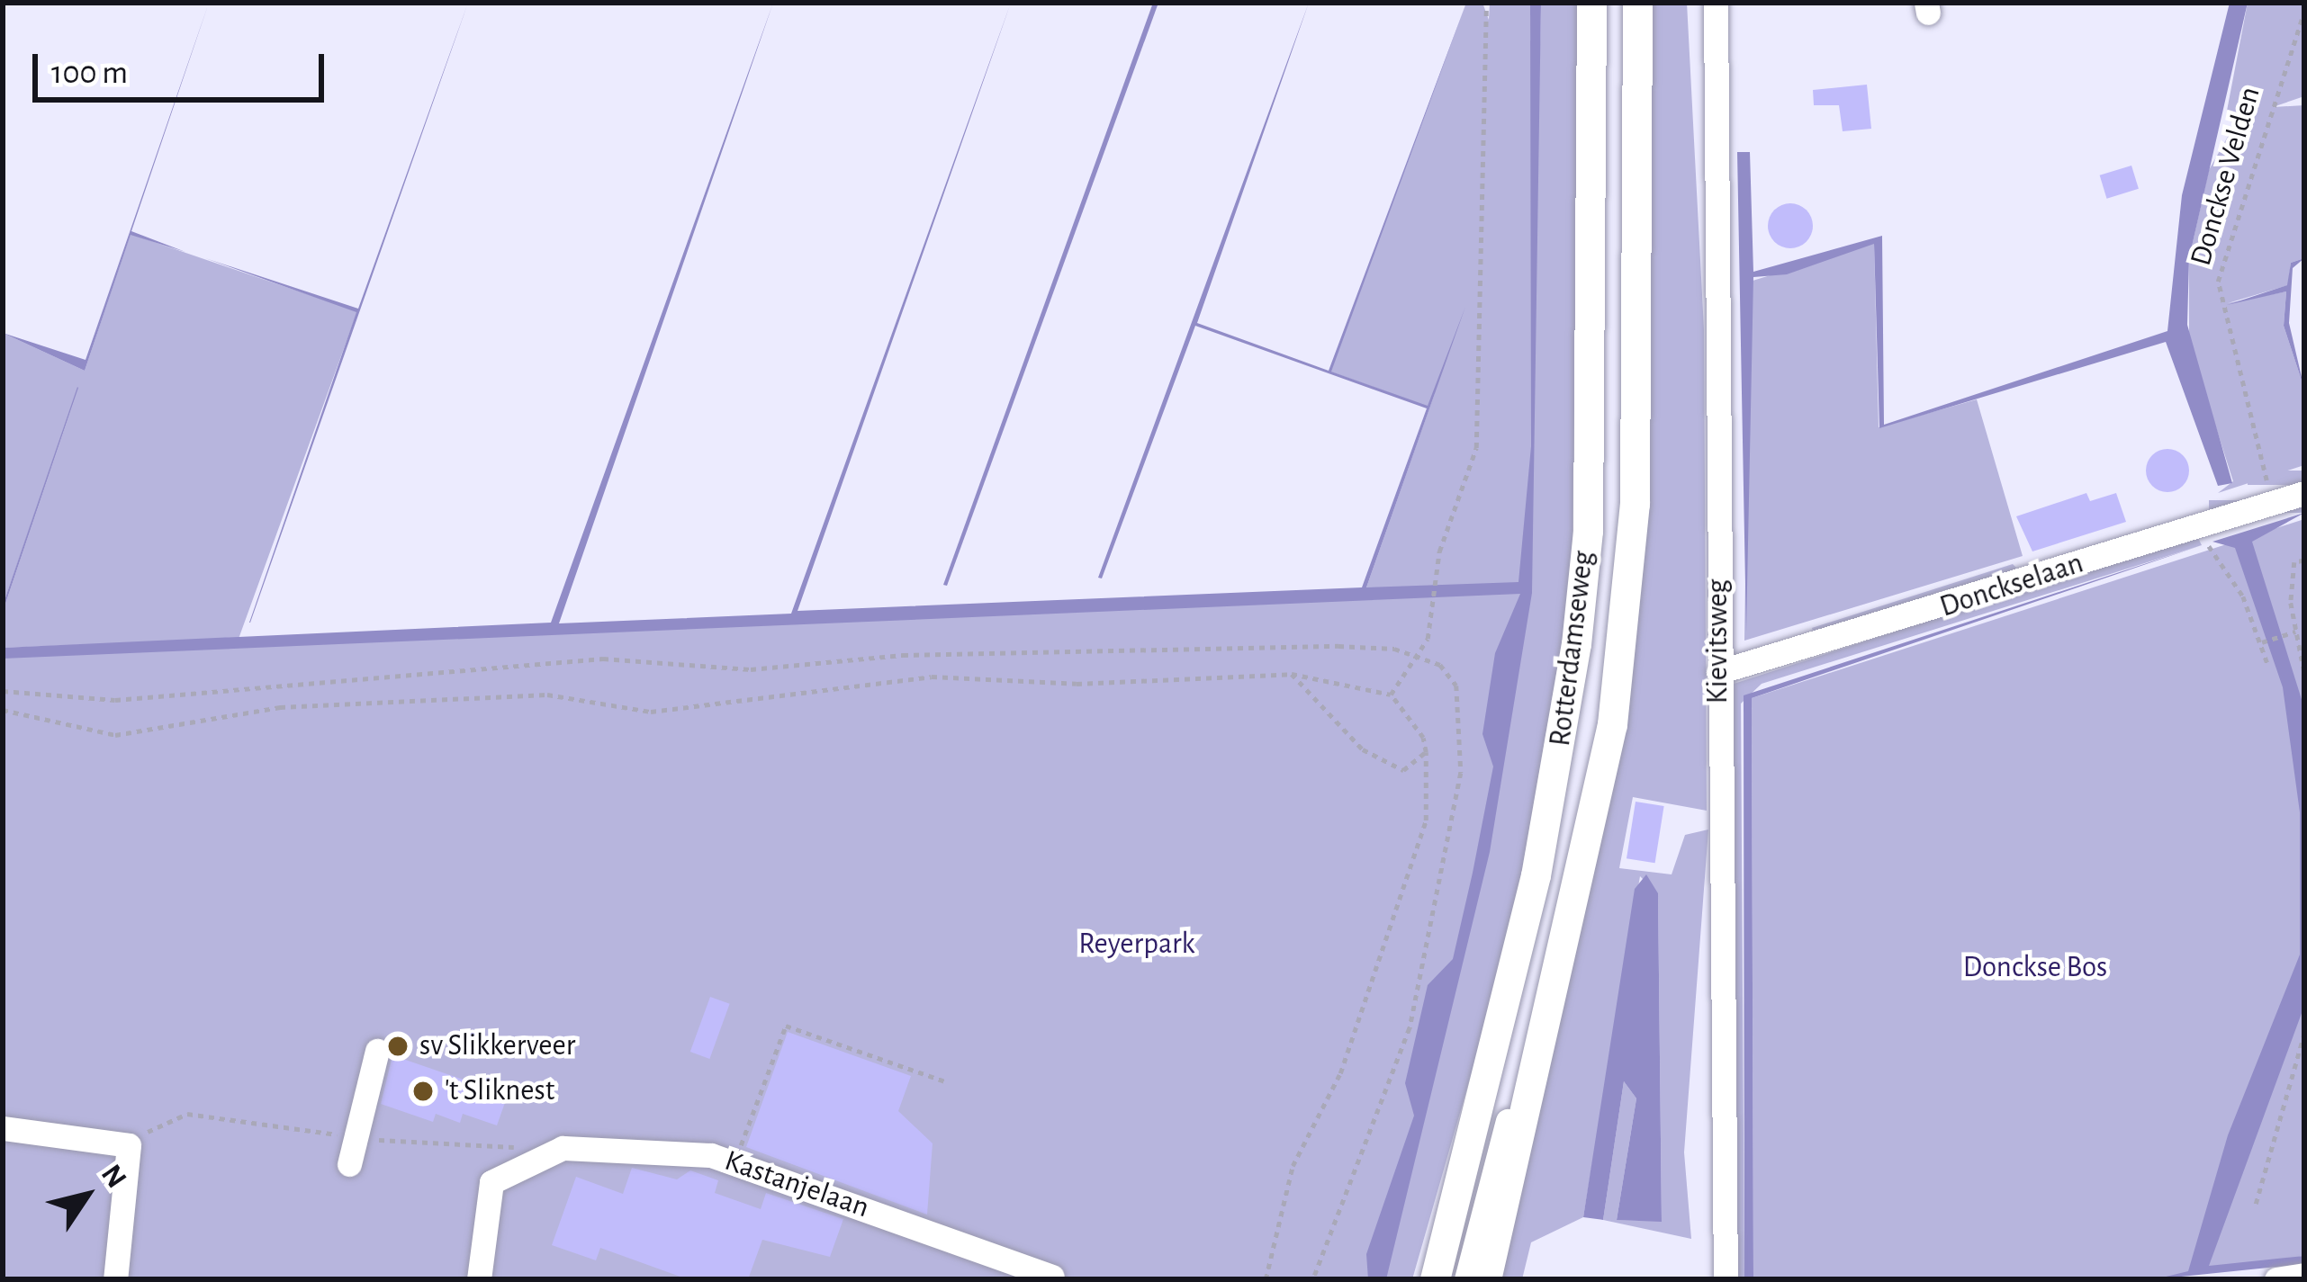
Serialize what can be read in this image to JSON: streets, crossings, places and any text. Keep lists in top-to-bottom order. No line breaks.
{"streets":{"main road":["Rotterdamseweg"],"street":["Donckselaan","Kievitsweg","Kastanjelaan"],"path":["Donckse Velden"]},"crossings":[["Donckselaan","Kievitsweg"]],"parks":["Reyerpark","Donckse Bos"],"places":["sv Slikkerveer","'t Sliknest"],"scale_bar":"100 m","north":"top right"}
